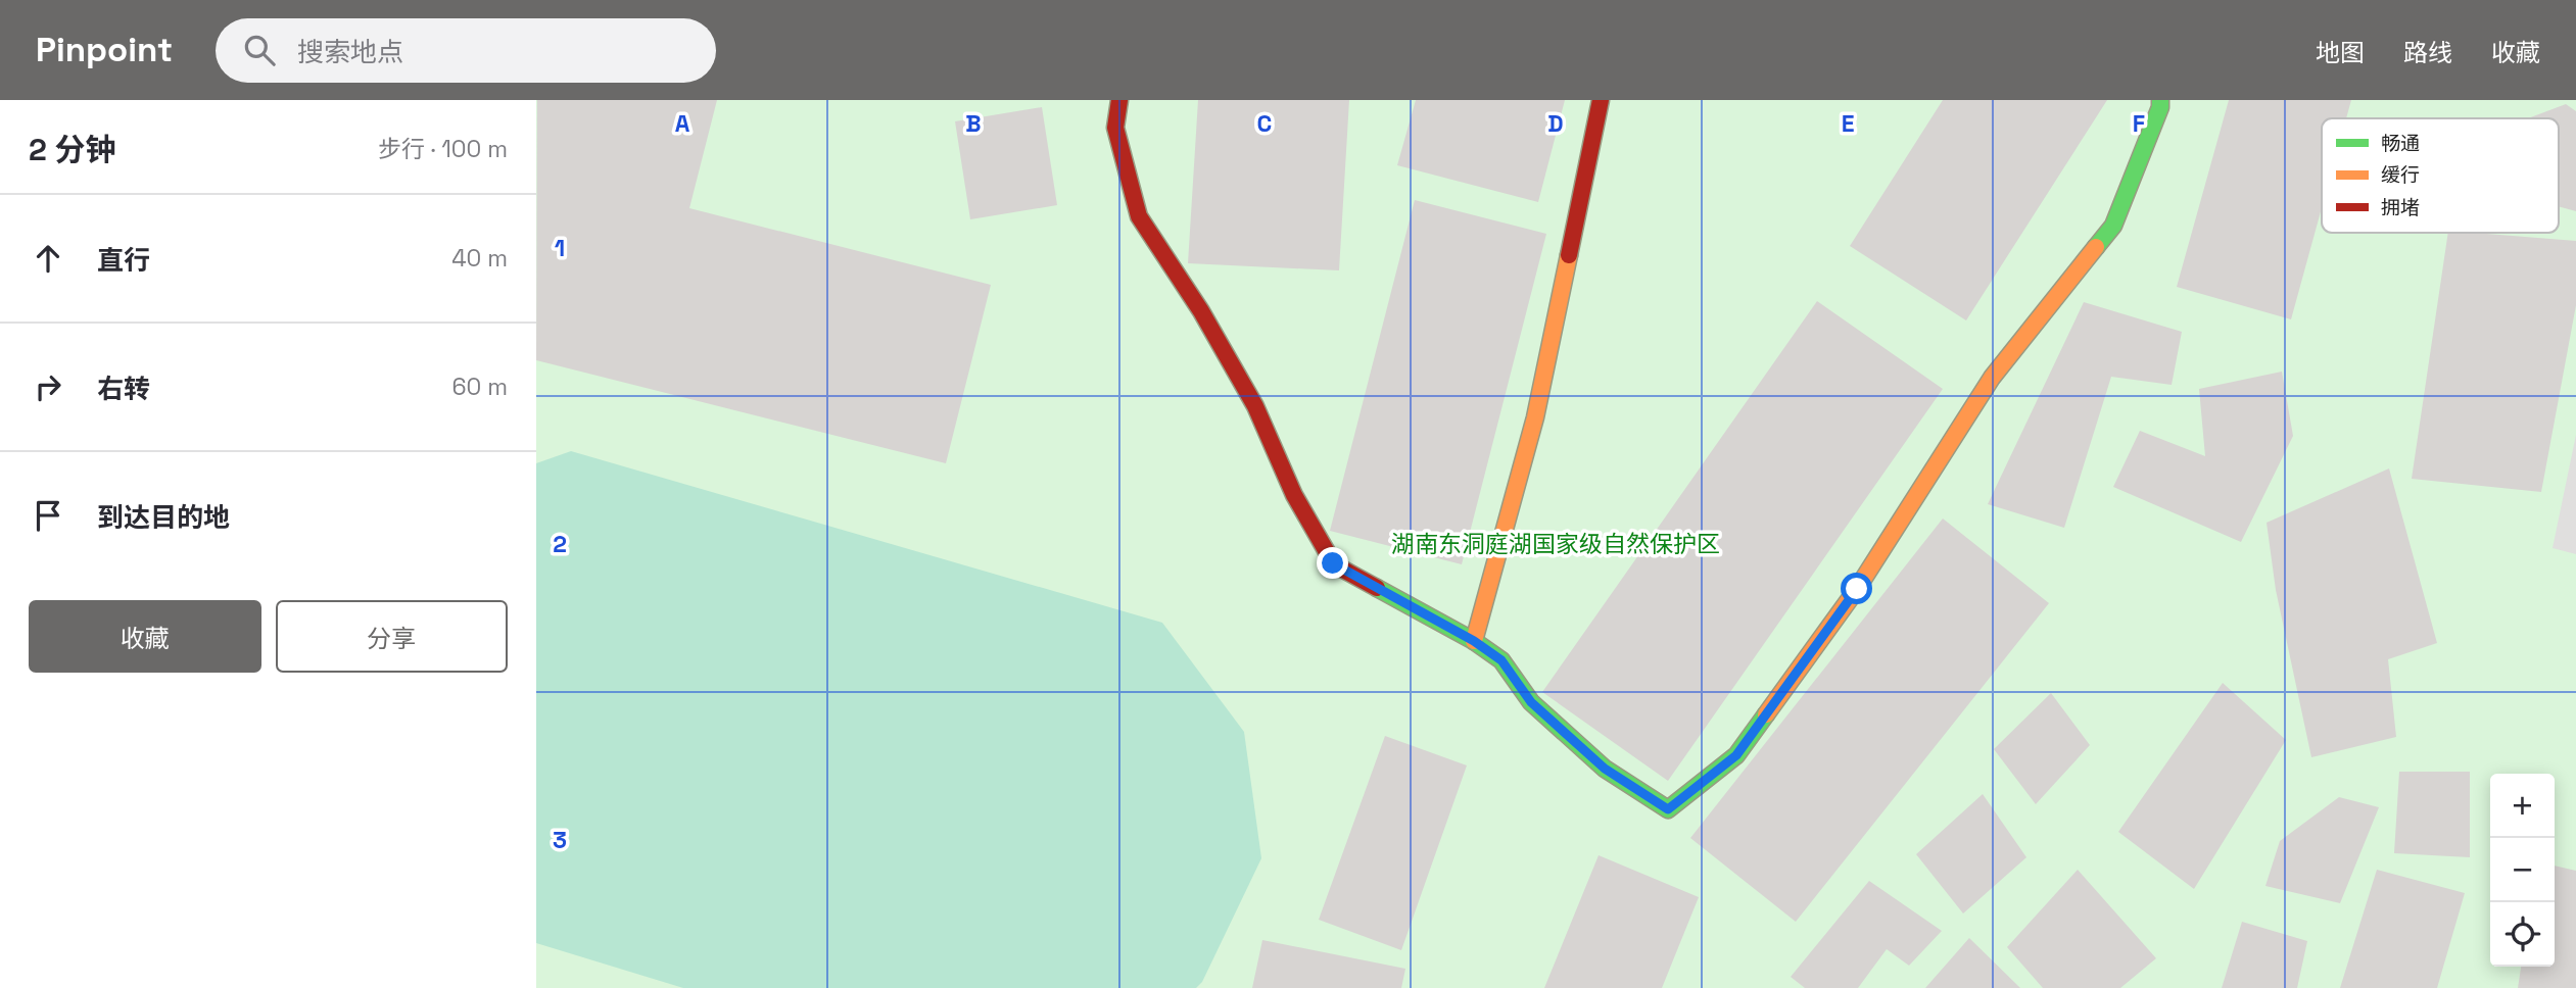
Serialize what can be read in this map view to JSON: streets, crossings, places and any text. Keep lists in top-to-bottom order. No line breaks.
{"parks":["湖南东洞庭湖国家级自然保护区"],"legend":["畅通","缓行","拥堵"],"page":{"header":"Pinpoint","search":"搜索地点","nav":["地图","路线","收藏"],"heading":["2 分钟","步行 · 100 m"],"list":[["直行","40 m"],["右转","60 m"],"到达目的地"],"buttons":["收藏","分享"],"map_buttons":["+","−"]},"grid":{"columns":["A","B","C","D","E","F"],"rows":["1","2","3"]}}
